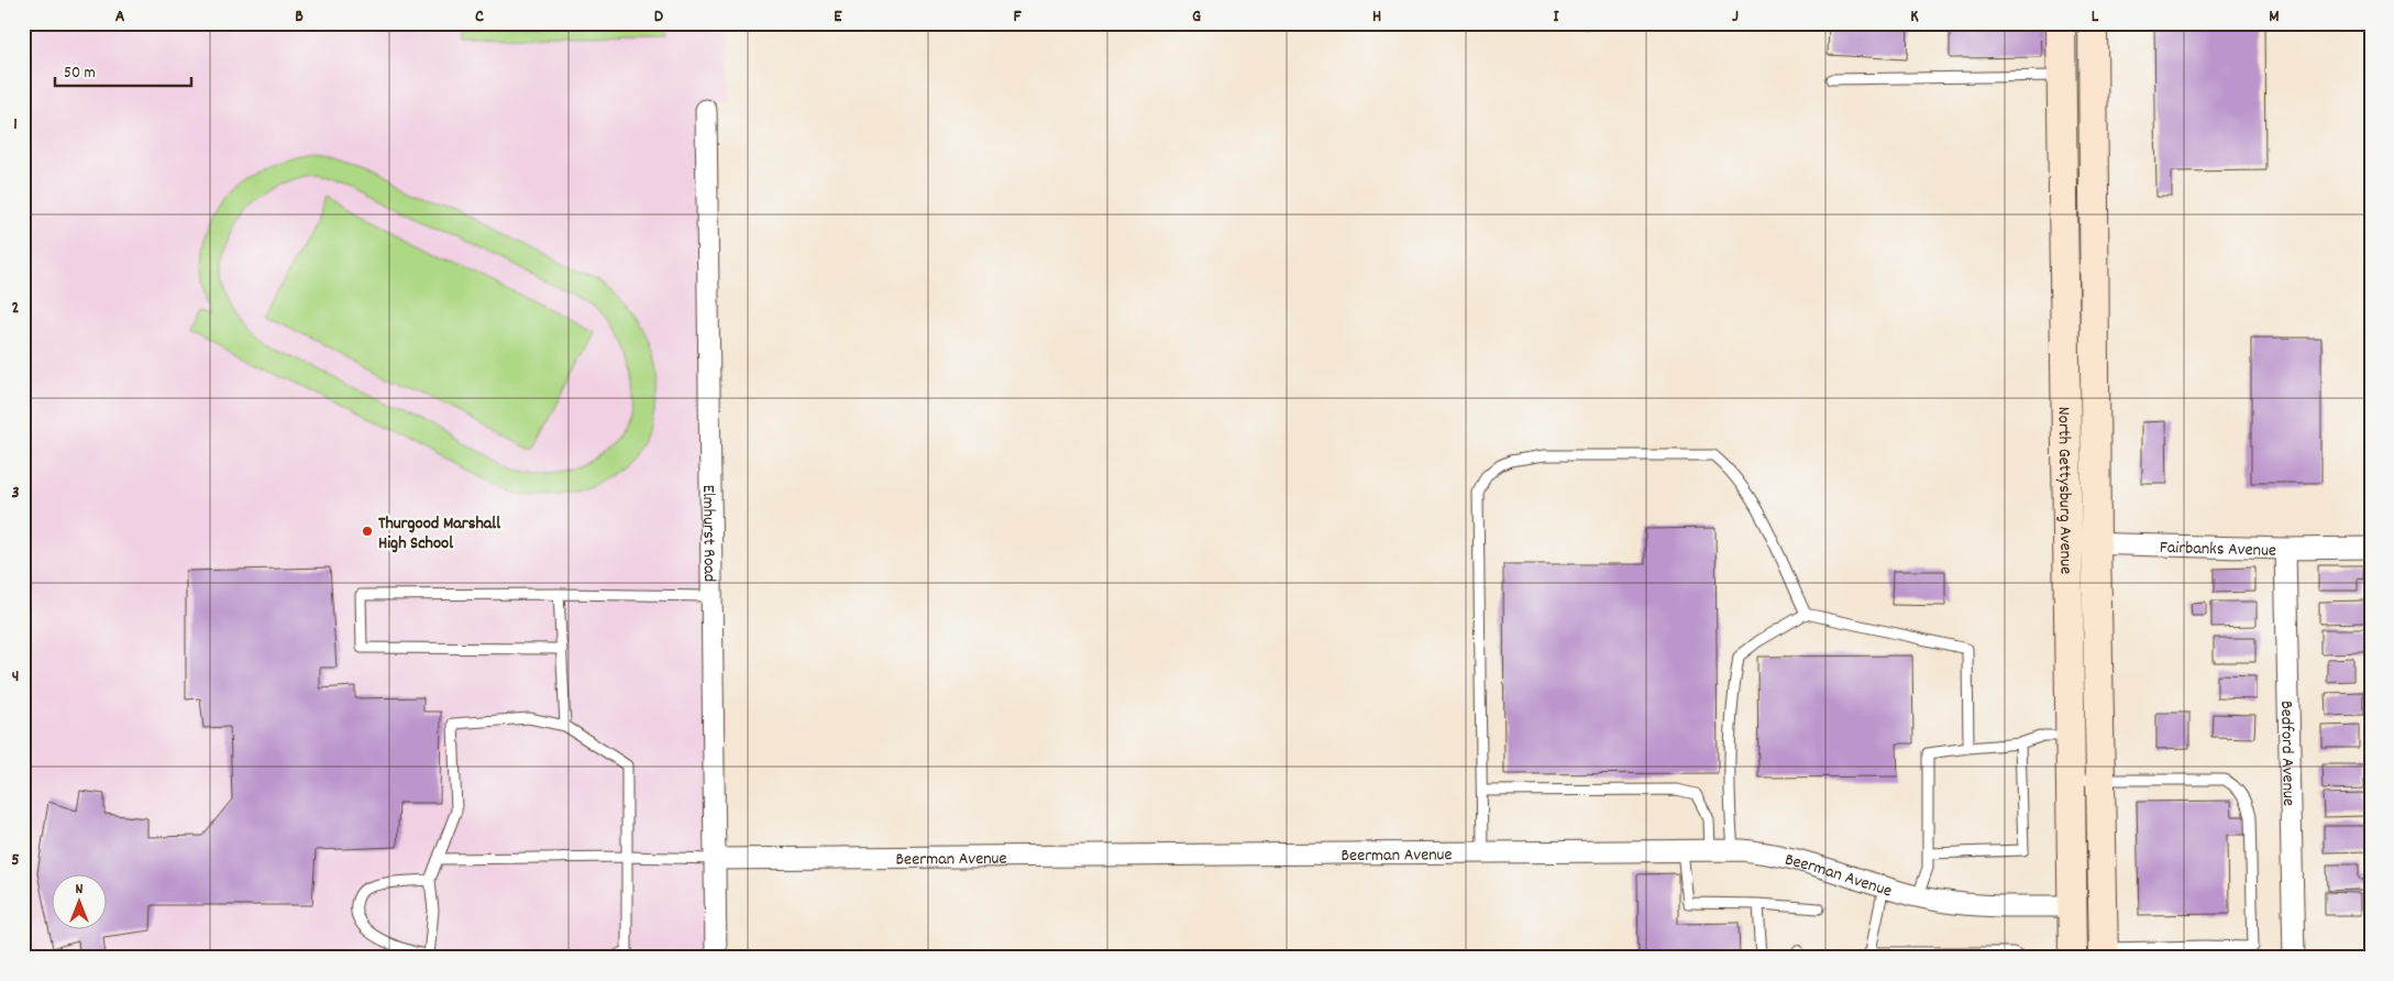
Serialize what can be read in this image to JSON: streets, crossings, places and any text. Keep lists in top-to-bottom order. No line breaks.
{"streets":{"main road":["North Gettysburg Avenue"],"street":["Elmhurst Road","Fairbanks Avenue","Bedford Avenue","Beerman Avenue"]},"crossings":[["North Gettysburg Avenue","Fairbanks Avenue"],["North Gettysburg Avenue","Beerman Avenue"],["Elmhurst Road","Beerman Avenue"],["Fairbanks Avenue","Bedford Avenue"]],"places":["Thurgood Marshall High School"],"scale_bar":"50 m","north":"top","grid":{"columns":["A","B","C","D","E","F","G","H","I","J","K","L","M"],"rows":["1","2","3","4","5"]}}
